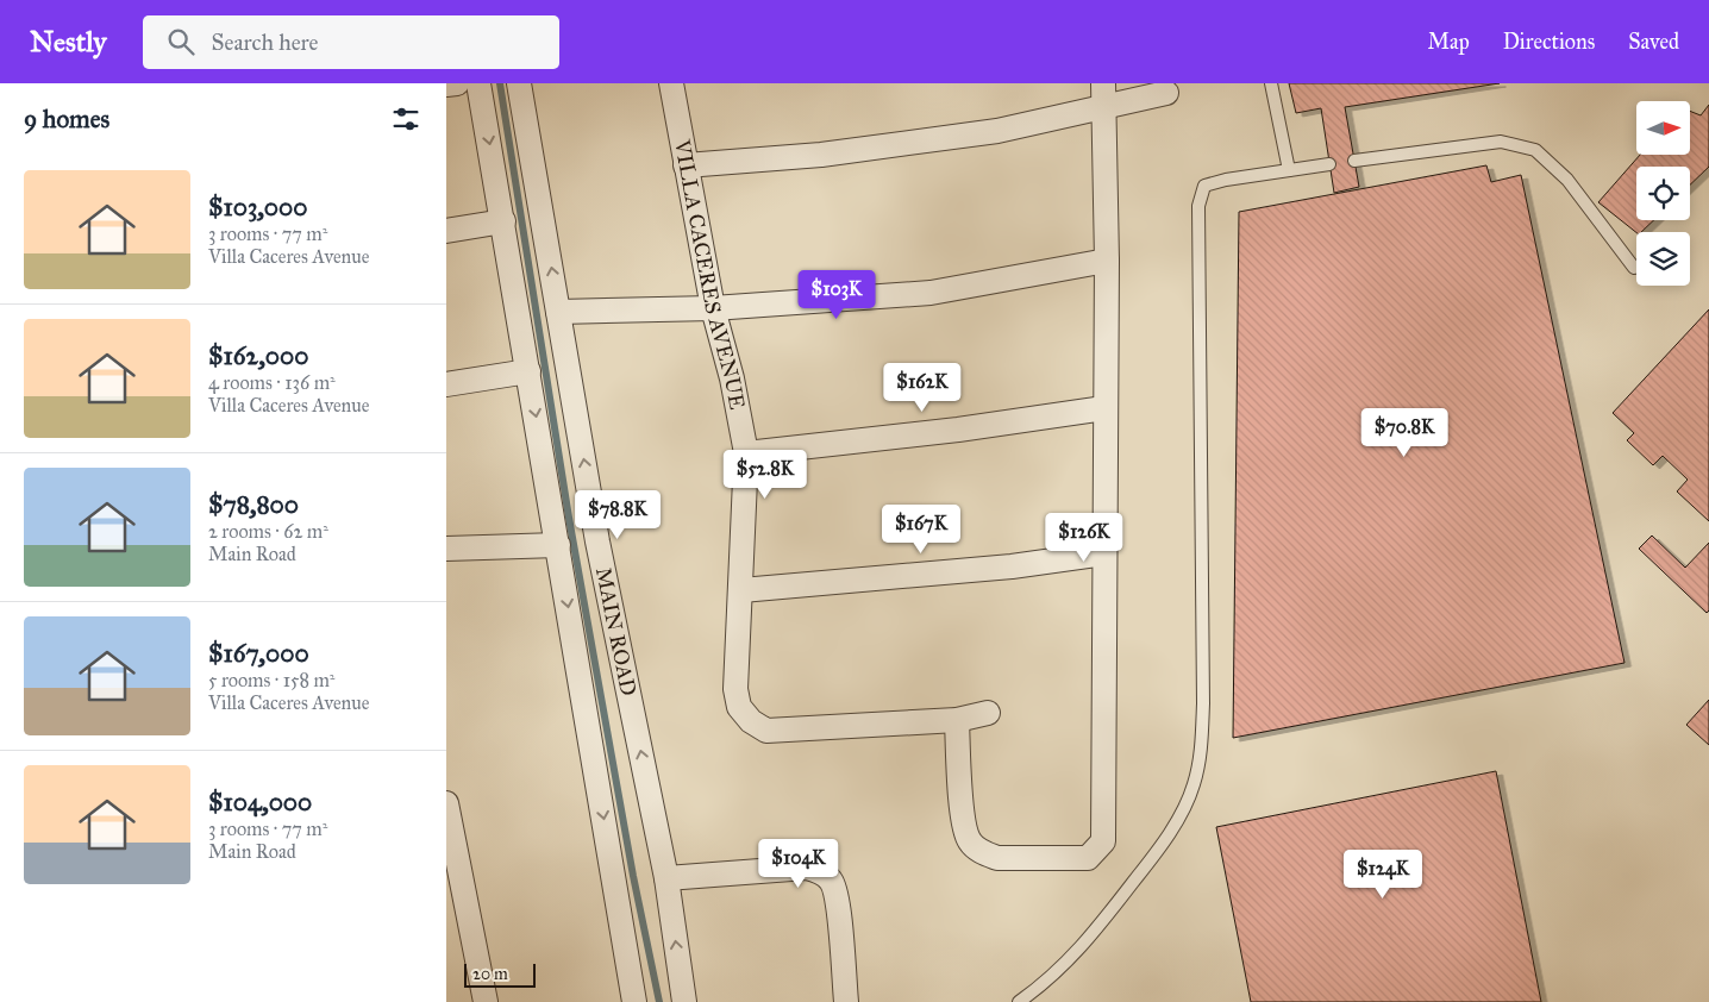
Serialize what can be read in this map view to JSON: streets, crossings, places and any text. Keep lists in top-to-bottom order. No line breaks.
{"streets":{"street":["VILLA CACERES AVENUE","MAIN ROAD"]},"scale_bar":"20 m","north":"right","page":{"header":"Nestly","search":"Search here","nav":["Map","Directions","Saved"],"heading":"9 homes","list":[{"name":"$103,000","note":"3 rooms · 77 m² · Villa Caceres Avenue"},{"name":"$162,000","note":"4 rooms · 136 m² · Villa Caceres Avenue"},{"name":"$78,800","note":"2 rooms · 62 m² · Main Road"},{"name":"$167,000","note":"5 rooms · 158 m² · Villa Caceres Avenue"},{"name":"$104,000","note":"3 rooms · 77 m² · Main Road"}],"price":["$103K","$162K","$70.8K","$52.8K","$78.8K","$167K","$126K","$104K","$124K"],"scale":"20 m"}}
